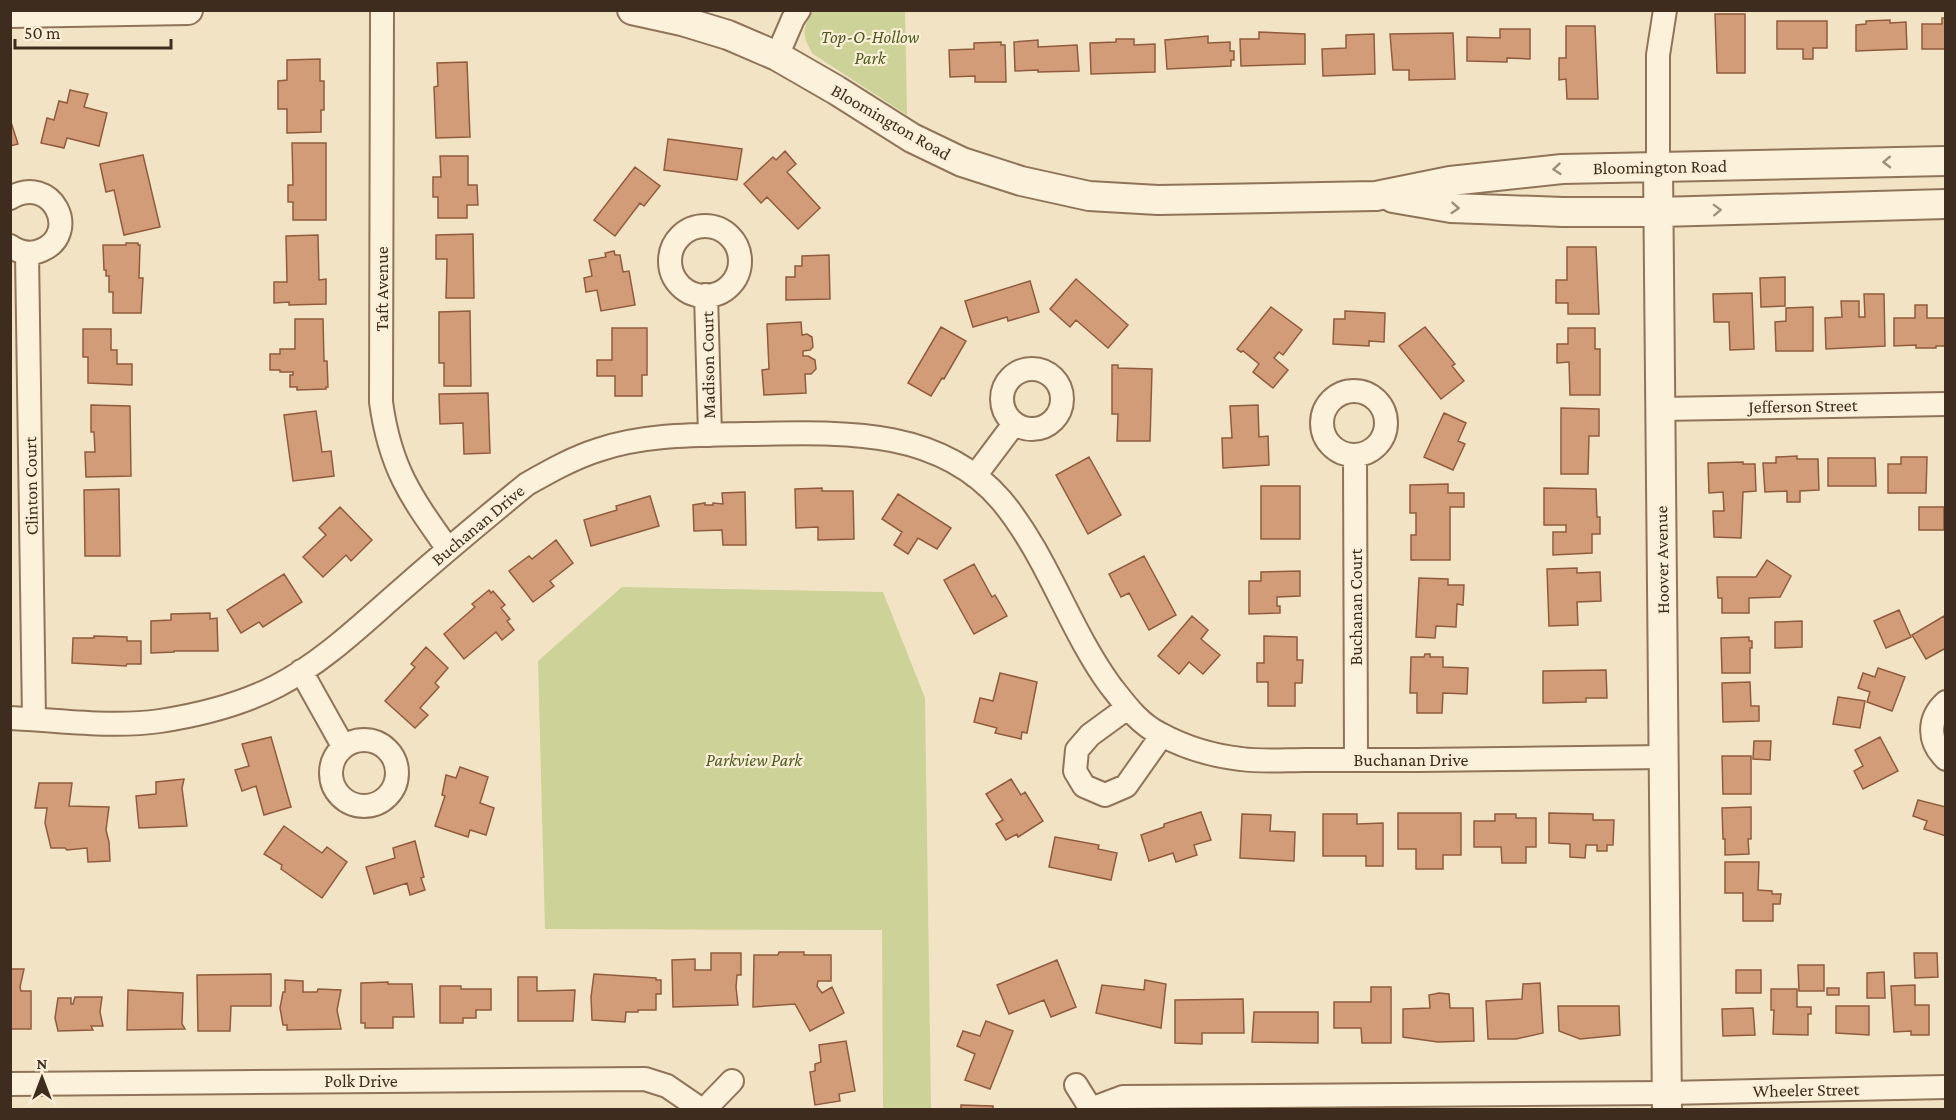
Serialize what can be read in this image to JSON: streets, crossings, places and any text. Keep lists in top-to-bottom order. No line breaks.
{"streets":{"street":["Bloomington Road","Taft Avenue","Madison Court","Jefferson Street","Clinton Court","Buchanan Drive","Hoover Avenue","Buchanan Court","Polk Drive","Wheeler Street"]},"crossings":[["Bloomington Road","Hoover Avenue"],["Taft Avenue","Buchanan Drive"],["Madison Court","Buchanan Drive"],["Jefferson Street","Hoover Avenue"],["Clinton Court","Buchanan Drive"],["Buchanan Drive","Hoover Avenue"],["Buchanan Drive","Buchanan Court"],["Hoover Avenue","Wheeler Street"]],"parks":["Top-O-Hollow Park","Parkview Park"],"scale_bar":"50 m","north":"top"}
